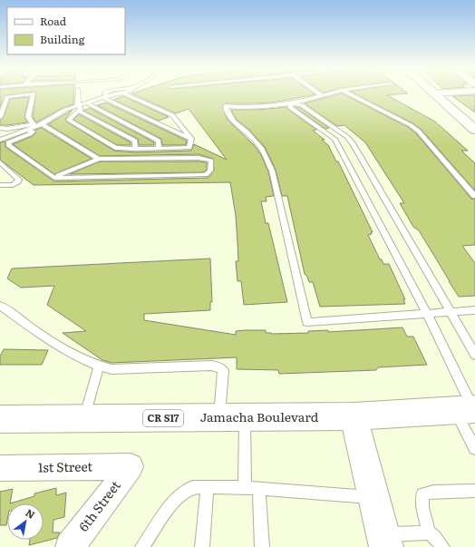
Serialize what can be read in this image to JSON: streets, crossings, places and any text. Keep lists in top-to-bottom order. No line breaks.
{"streets":{"street":["Jamacha Boulevard","CR S17","1st Street","6th Street"]},"crossings":[["1st Street","6th Street"]],"legend":["Road","Building"],"north":"top right"}
